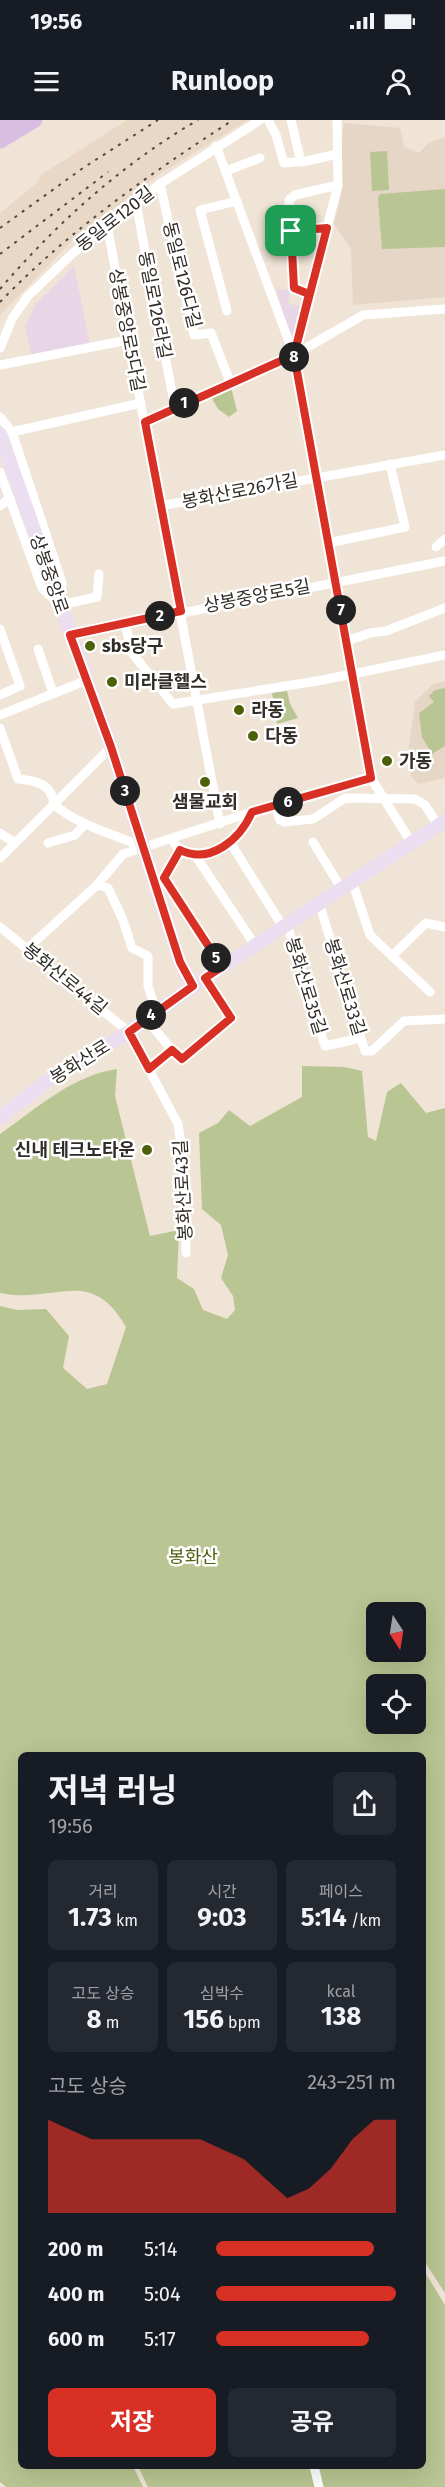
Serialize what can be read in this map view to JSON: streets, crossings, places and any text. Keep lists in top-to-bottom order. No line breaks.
{"streets":{"main road":["상봉중앙로","봉화산로"],"street":["동일로120길","동일로126다길","동일로126라길","상봉중앙로5다길","봉화산로26가길","상봉중앙로5길","봉화산로44길","봉화산로35길","봉화산로33길","봉화산로43길"]},"crossings":[["동일로120길","동일로126다길"],["동일로120길","동일로126라길"],["동일로120길","상봉중앙로5다길"],["상봉중앙로5다길","봉화산로26가길"],["상봉중앙로5다길","상봉중앙로5길"],["상봉중앙로","상봉중앙로5길"],["상봉중앙로","봉화산로"],["봉화산로44길","봉화산로"],["봉화산로44길","봉화산로43길"],["봉화산로35길","봉화산로33길"],["봉화산로35길","봉화산로"],["봉화산로33길","봉화산로"],["봉화산로","봉화산로43길"]],"parks":["봉화산"],"places":["sbs당구","미라클헬스","라동","다동","가동","샘물교회","신내 테크노타운"],"north":"bottom","page":{"status":"19:56","header":"Runloop","pins":["8","1","7","2","3","6","5","4"],"heading":["저녁 러닝","19:56"],"stats":[["거리","1.73 km"],["시간","9:03"],["페이스","5:14 /km"],["고도 상승","8 m"],["심박수","156 bpm"],["kcal","138"]],"chart":["고도 상승","243–251 m"],"list":[{"name":"200 m","note":"5:14"},{"name":"400 m","note":"5:04"},{"name":"600 m","note":"5:17"}],"buttons":["저장","공유"]}}
